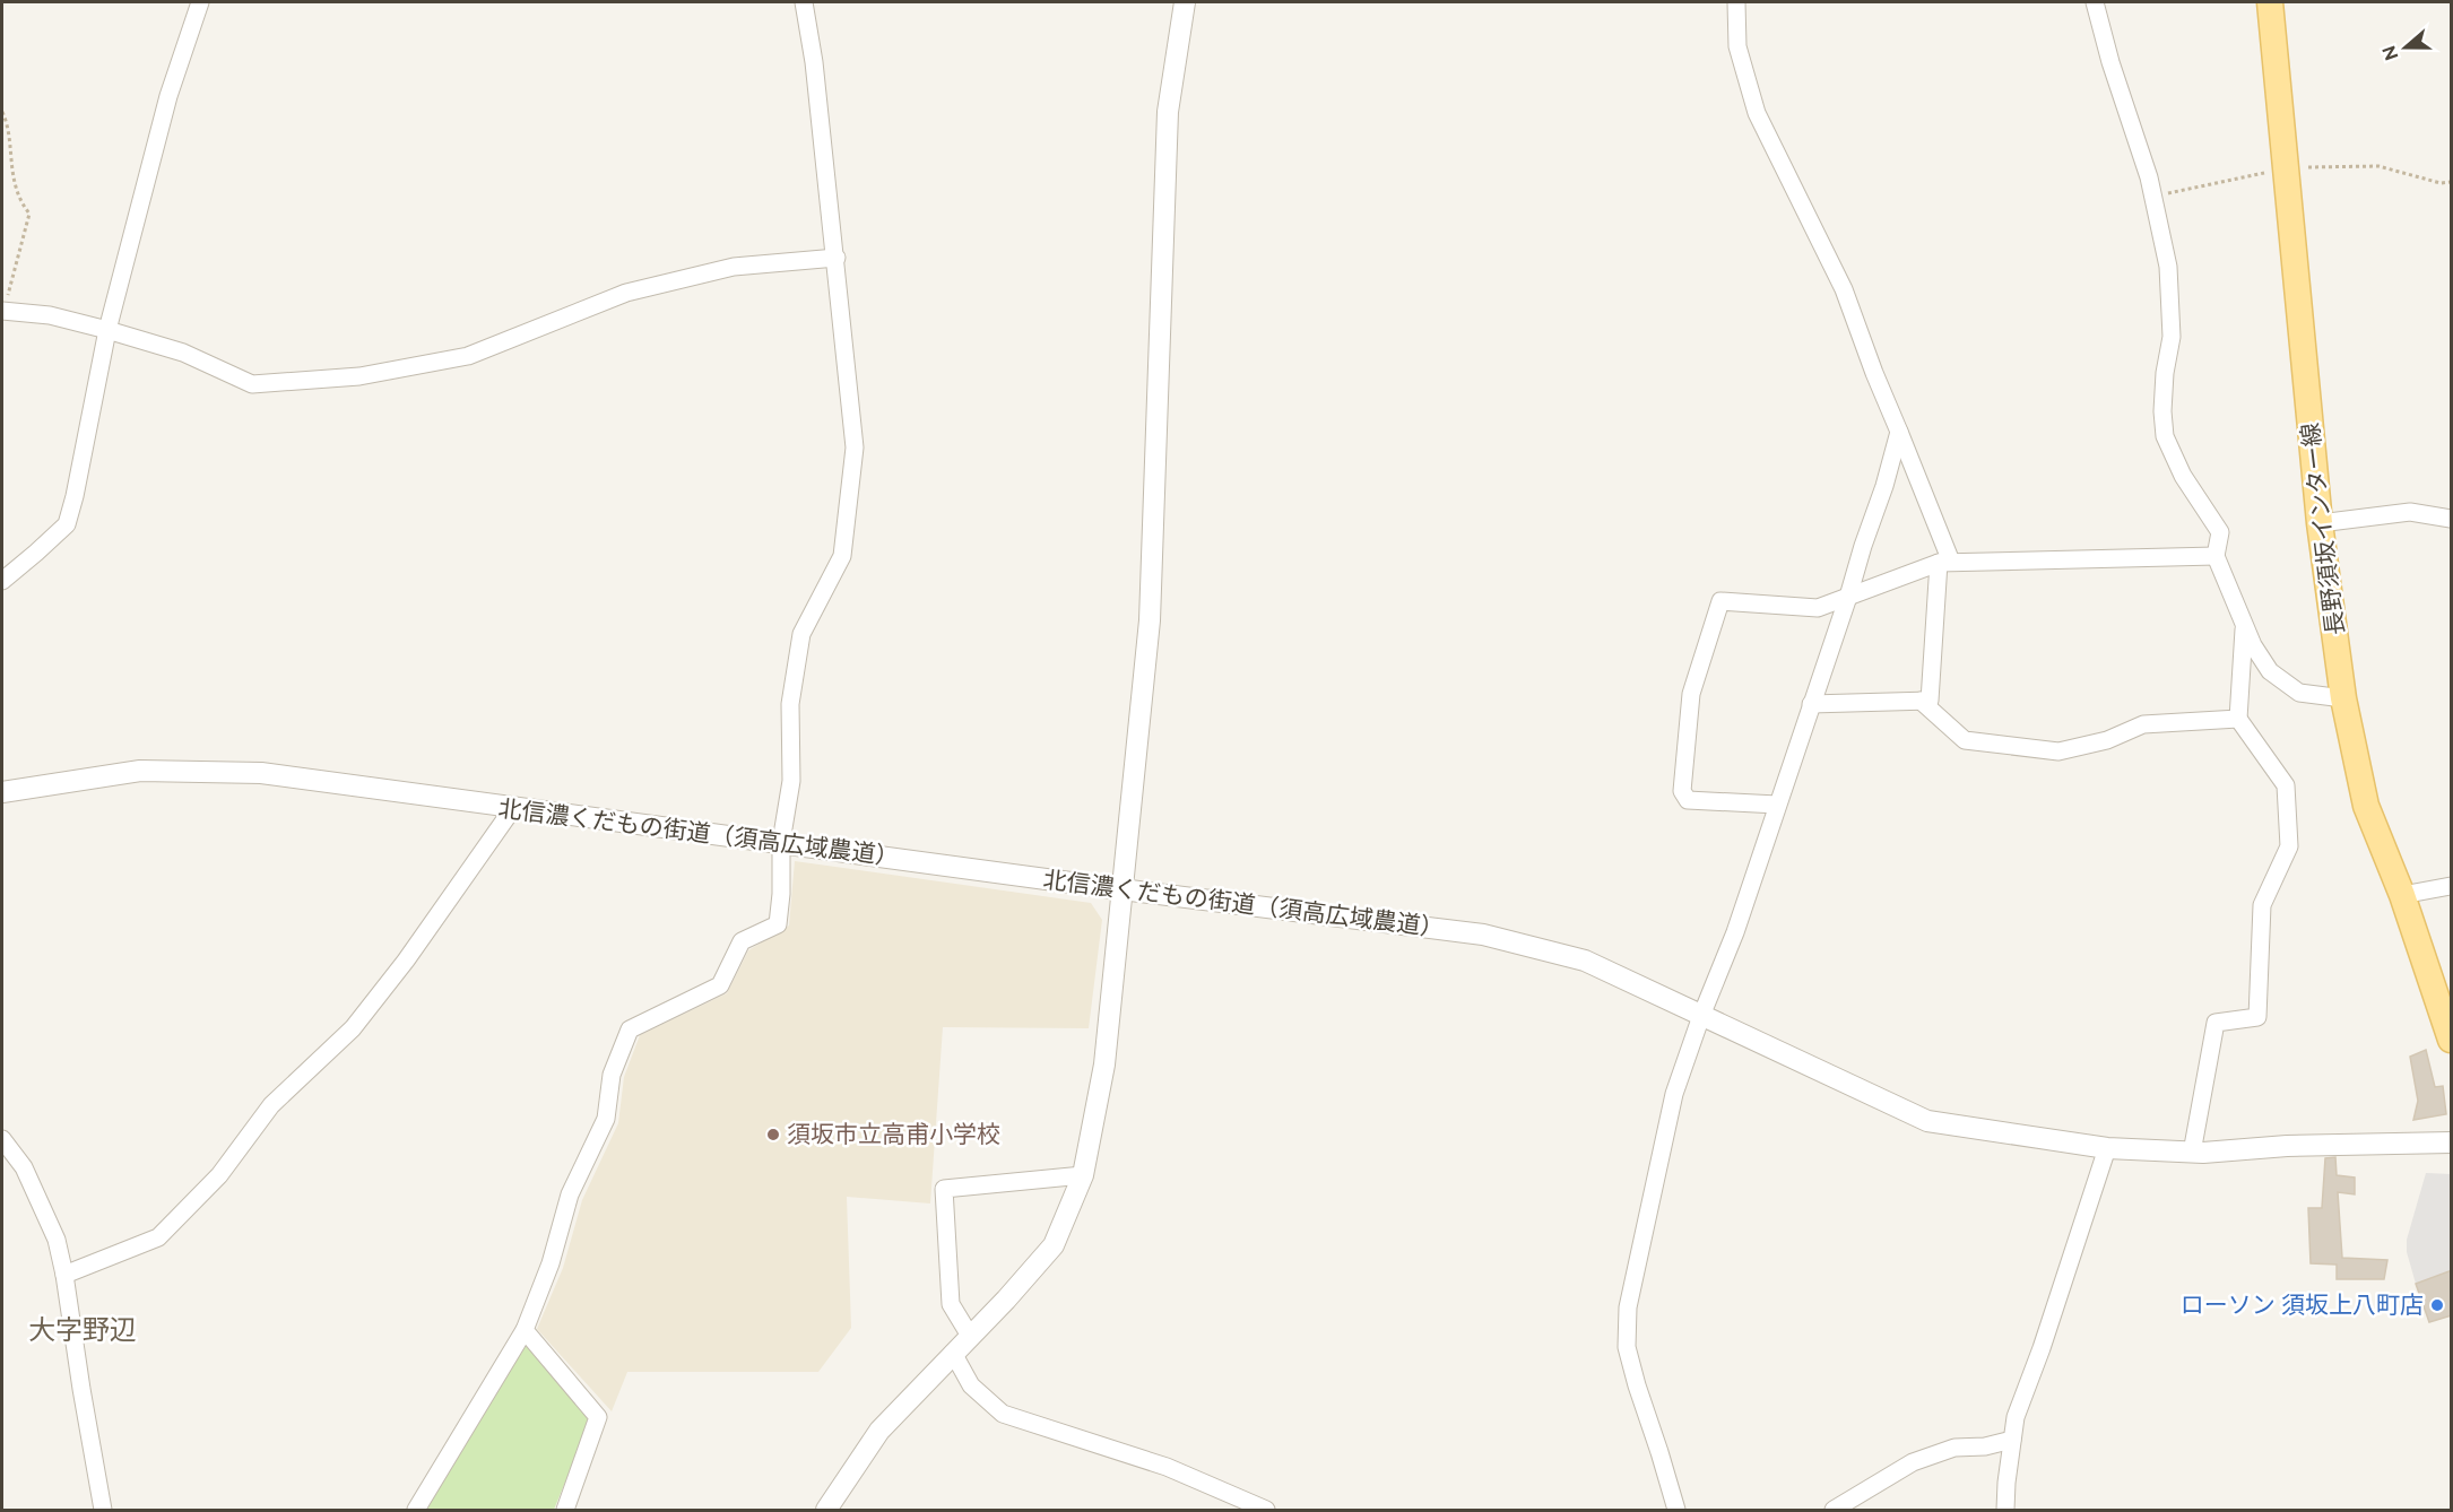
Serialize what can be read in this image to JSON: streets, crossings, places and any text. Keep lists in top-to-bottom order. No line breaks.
{"streets":{"main road":["長野須坂インター線"],"street":["北信濃くだもの街道（須高広域農道）"]},"districts":["大字野辺"],"places":["須坂市立高甫小学校","ローソン 須坂上八町店"],"north":"left"}
